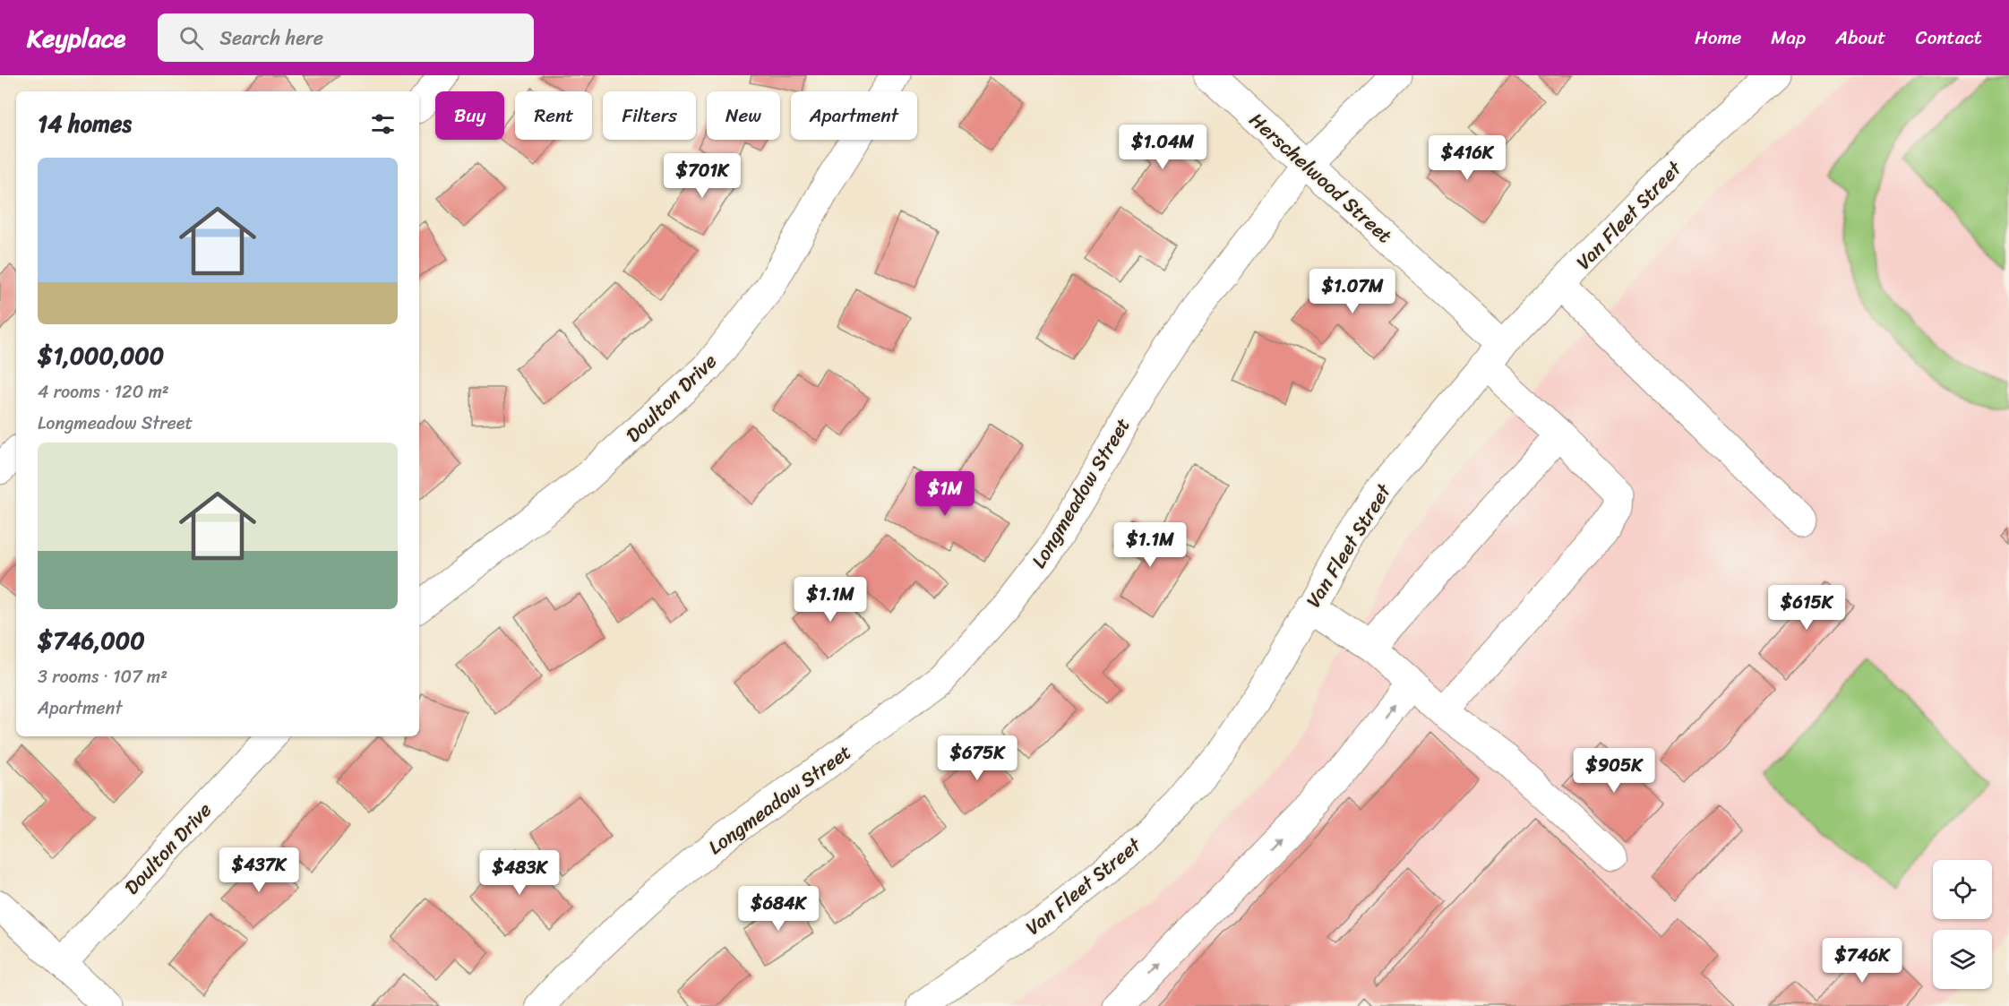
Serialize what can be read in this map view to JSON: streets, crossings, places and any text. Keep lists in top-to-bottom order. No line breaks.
{"streets":{"street":["Herschelwood Street","Van Fleet Street","Doulton Drive","Longmeadow Street"]},"crossings":[["Herschelwood Street","Van Fleet Street"],["Herschelwood Street","Longmeadow Street"]],"page":{"header":"Keyplace","search":"Search here","nav":["Home","Map","About","Contact"],"chip":["Buy","Rent","Filters","New","Apartment"],"heading":"14 homes","price":["$1.04M","$416K","$701K","$1.07M","$1M","$1.1M","$1.1M","$615K","$675K","$905K","$437K","$483K","$684K","$746K"],"list":[{"name":"$1,000,000","note":"4 rooms · 120 m² · Longmeadow Street"},{"name":"$746,000","note":"3 rooms · 107 m² · Apartment"}]}}
